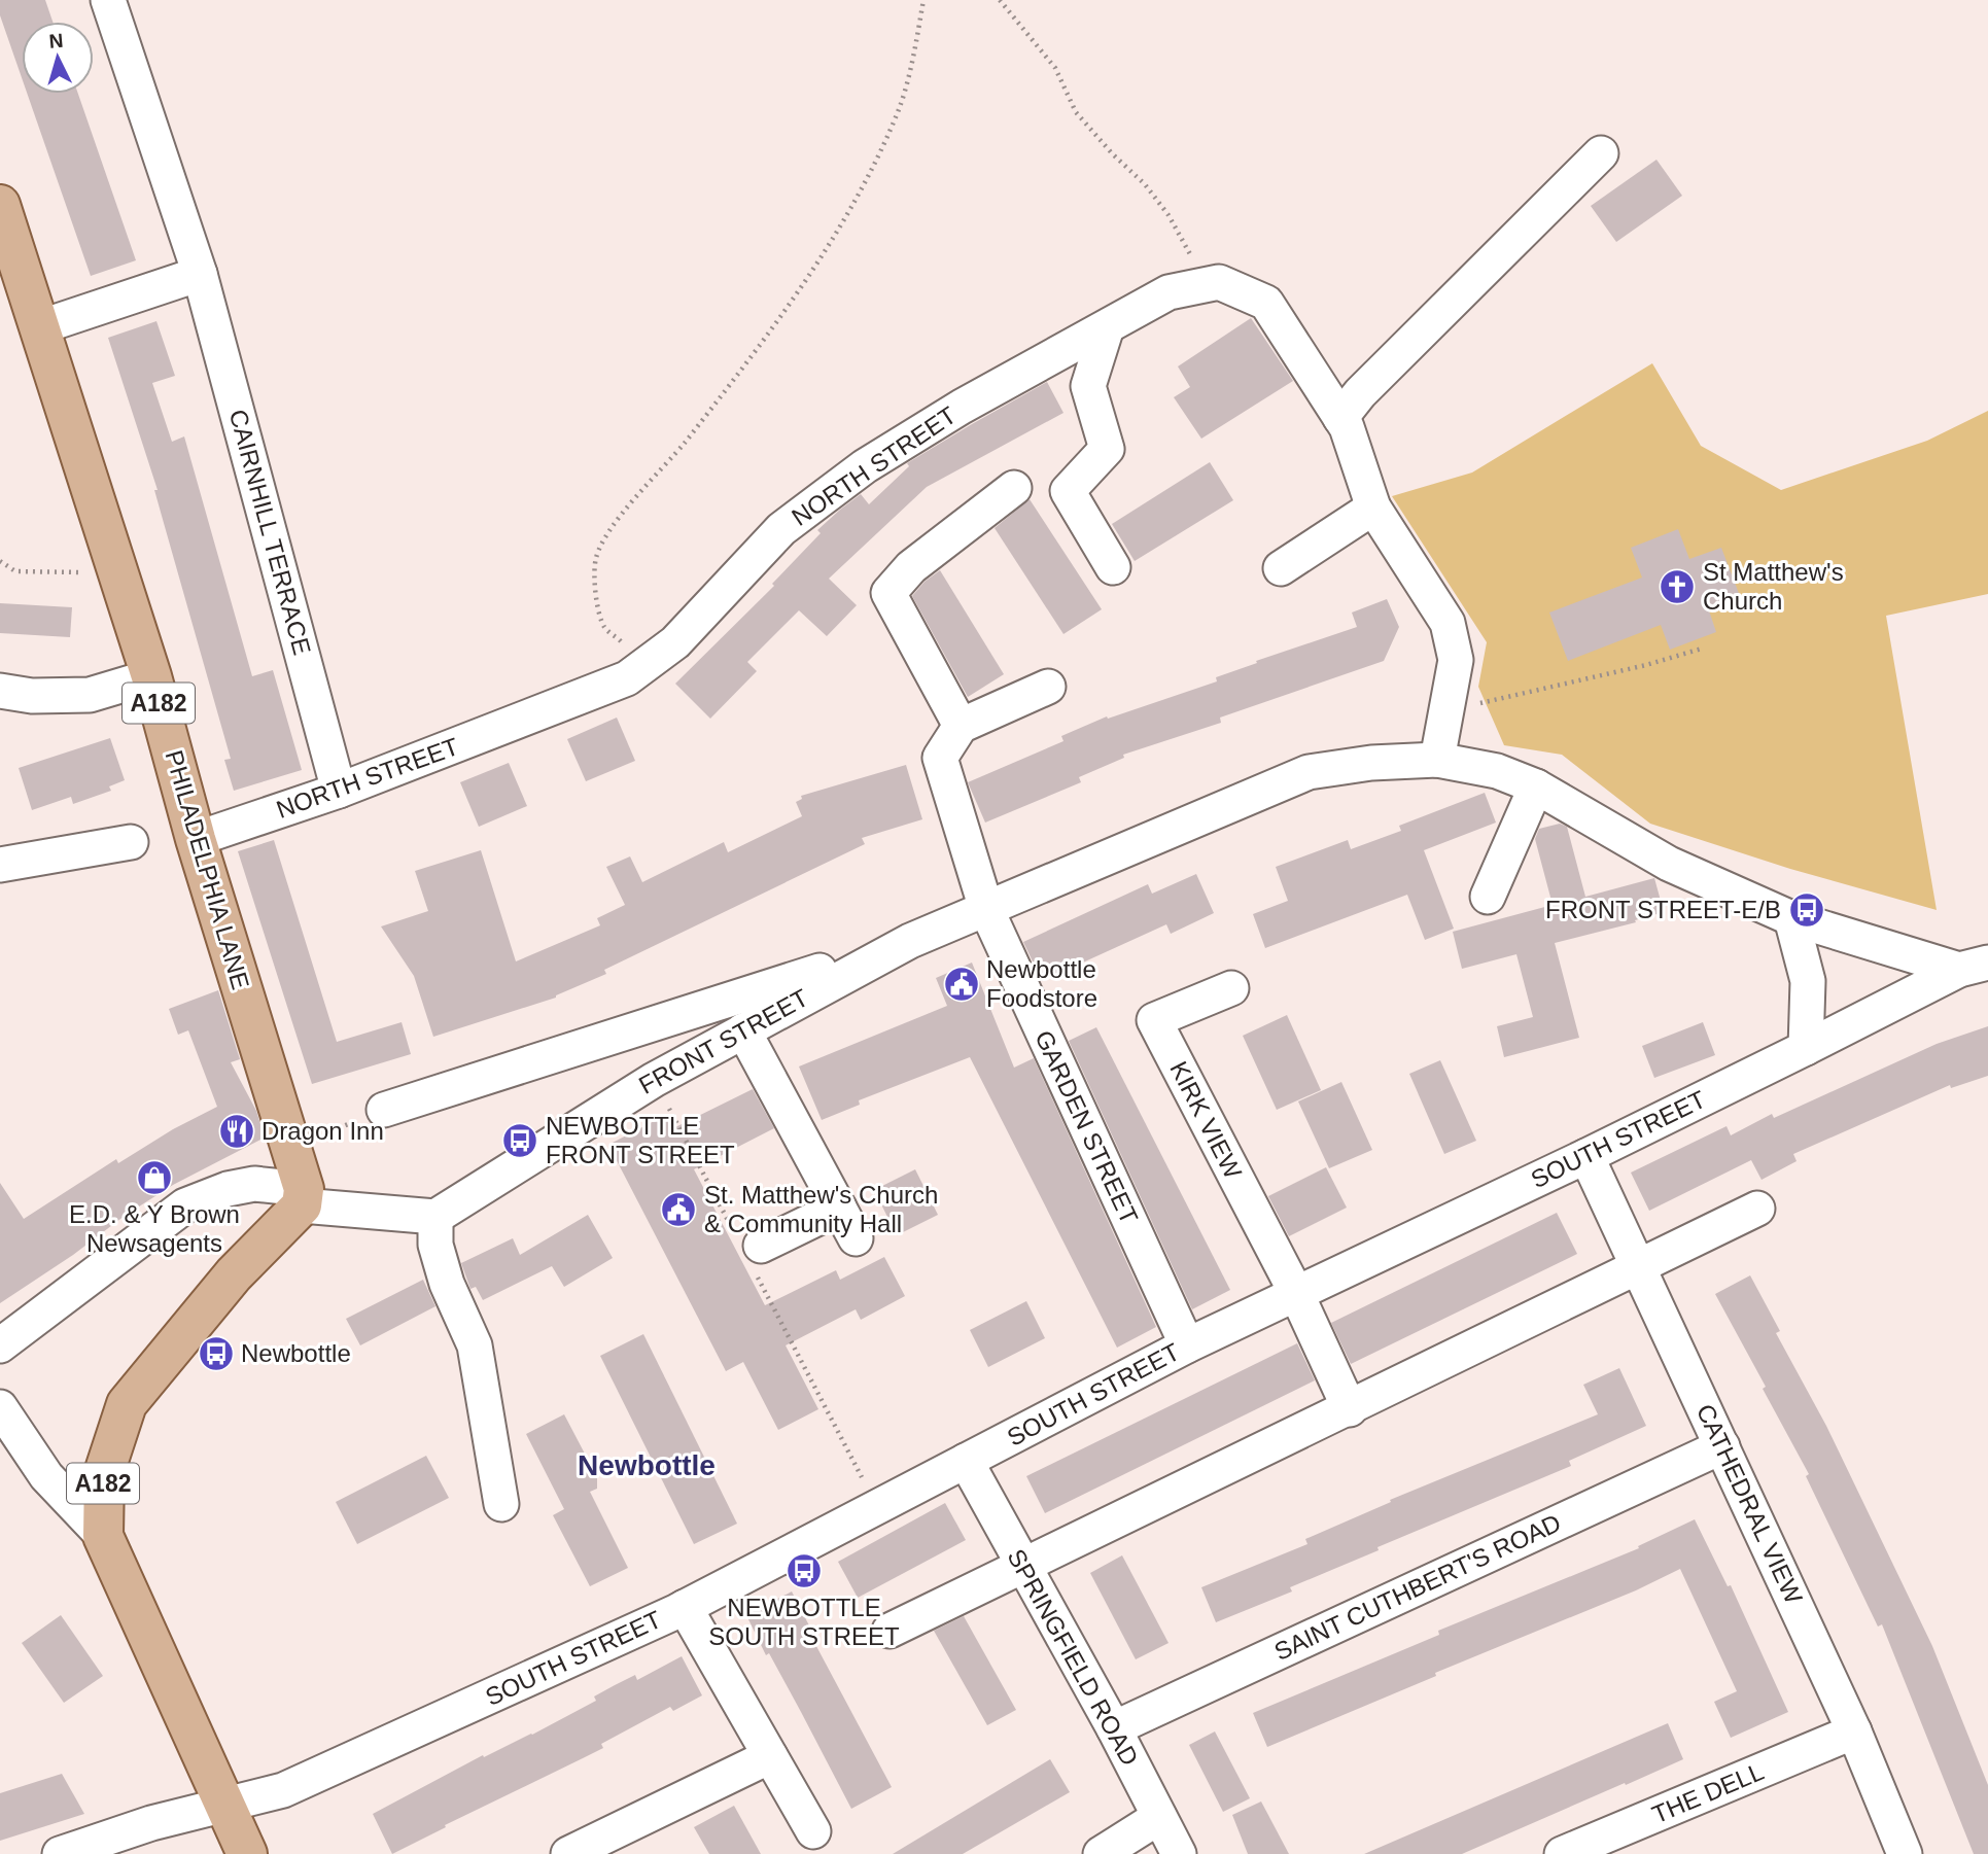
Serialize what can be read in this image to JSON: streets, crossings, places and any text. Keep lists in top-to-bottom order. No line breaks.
{"streets":{"main road":["A182","PHILADELPHIA LANE"],"street":["NORTH STREET","CAIRNHILL TERRACE","FRONT STREET","KIRK VIEW","GARDEN STREET","SOUTH STREET","CATHEDRAL VIEW","SAINT CUTHBERT'S ROAD","SPRINGFIELD ROAD","THE DELL"]},"crossings":[["NORTH STREET","CAIRNHILL TERRACE"],["NORTH STREET","PHILADELPHIA LANE"],["A182","PHILADELPHIA LANE"],["A182","SOUTH STREET"],["FRONT STREET","GARDEN STREET"],["FRONT STREET","SOUTH STREET"],["KIRK VIEW","SOUTH STREET"],["GARDEN STREET","SOUTH STREET"],["SOUTH STREET","CATHEDRAL VIEW"],["SOUTH STREET","SPRINGFIELD ROAD"],["CATHEDRAL VIEW","SAINT CUTHBERT'S ROAD"],["CATHEDRAL VIEW","THE DELL"],["SAINT CUTHBERT'S ROAD","SPRINGFIELD ROAD"]],"districts":["Newbottle"],"places":{"church":["St Matthew's Church"],"bus stop":["FRONT STREET-E/B","NEWBOTTLE FRONT STREET","Newbottle","NEWBOTTLE SOUTH STREET"],"public building":["Newbottle Foodstore","St. Matthew's Church & Community Hall"],"restaurant":["Dragon Inn"],"shop":["E.D. & Y Brown Newsagents"]},"north":"top"}
